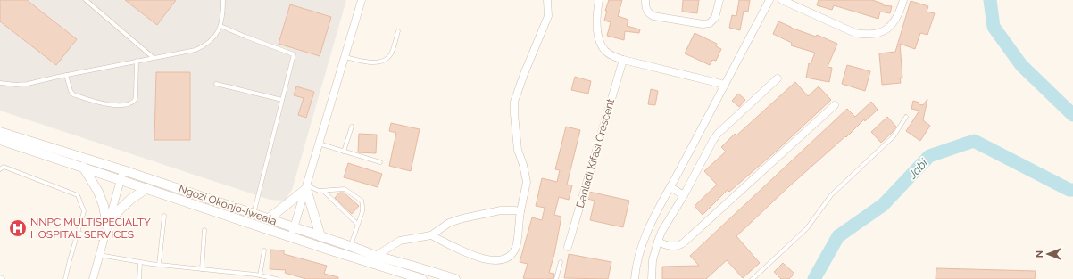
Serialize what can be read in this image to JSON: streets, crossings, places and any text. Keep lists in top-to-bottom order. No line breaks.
{"streets":{"street":["Danladi Kifasi Crescent","Ngozi Okonjo-Iweala"]},"water":["Jabi"],"places":{"hospital":["NNPC MULTISPECIALTY HOSPITAL SERVICES"]},"north":"left"}
